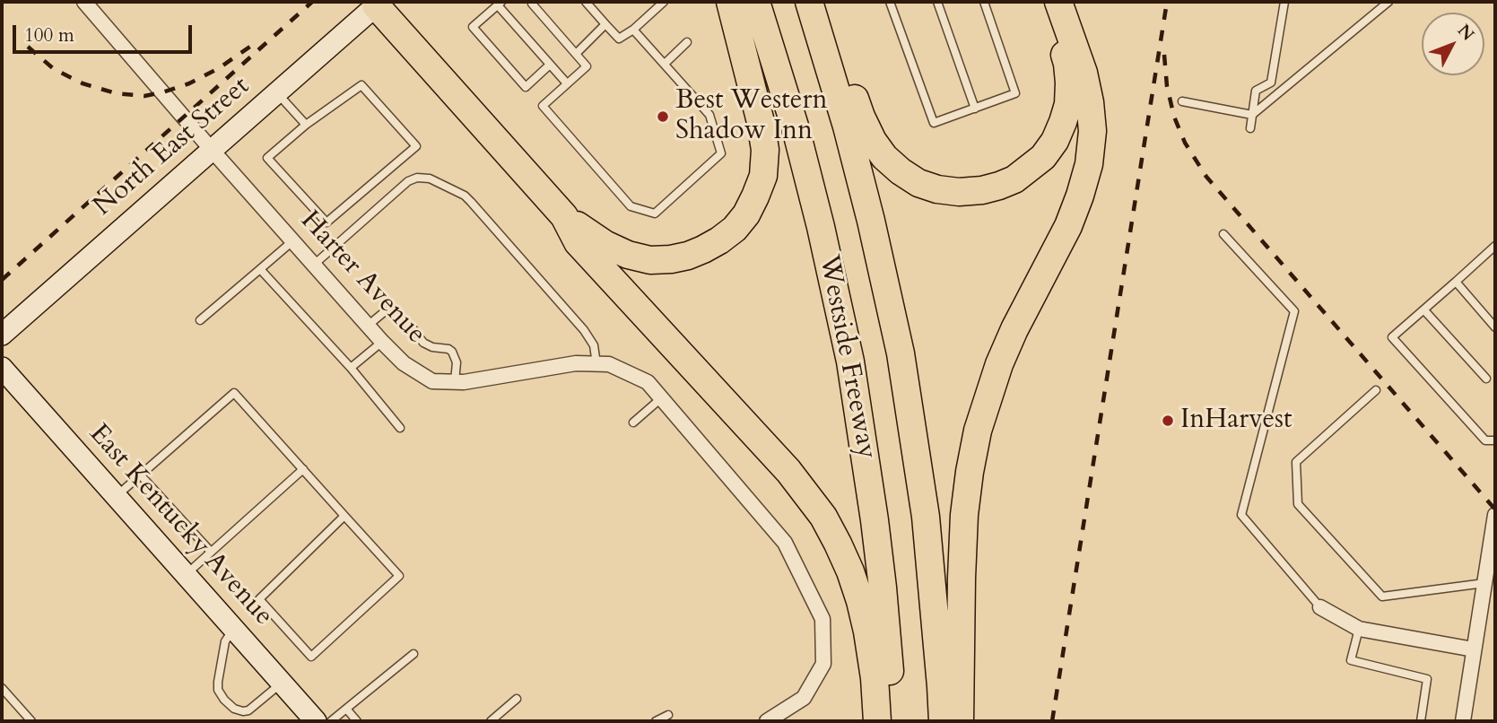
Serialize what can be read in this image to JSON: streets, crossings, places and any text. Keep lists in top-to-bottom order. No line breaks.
{"streets":{"highway":["Westside Freeway"],"main road":["North East Street","East Kentucky Avenue"],"street":["Harter Avenue"]},"crossings":[["North East Street","Harter Avenue"]],"places":["Best Western Shadow Inn","InHarvest"],"scale_bar":"100 m","north":"top right"}
